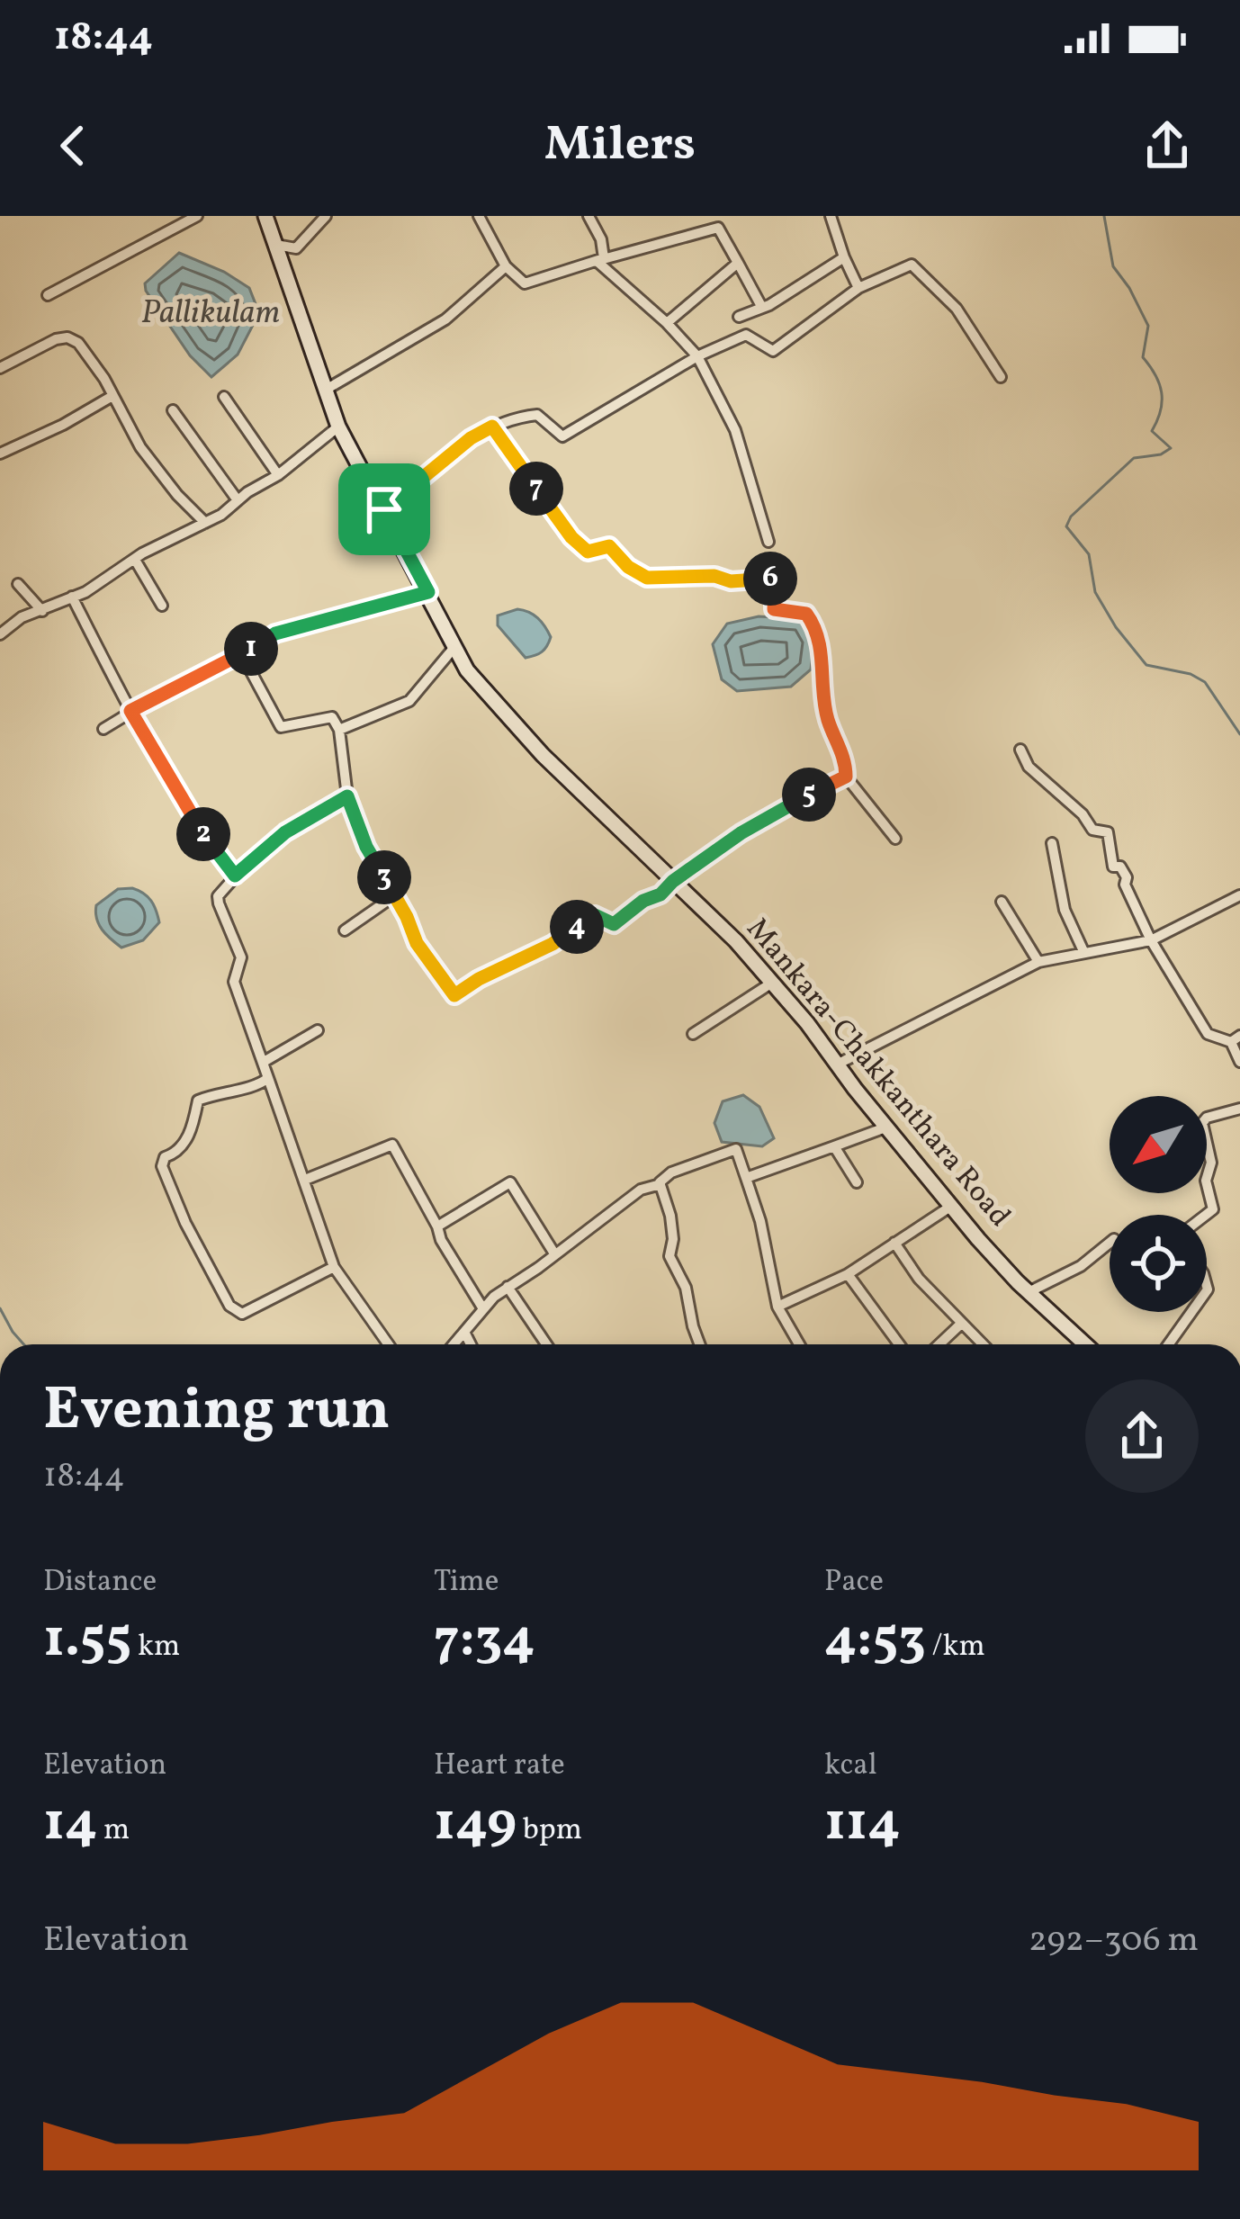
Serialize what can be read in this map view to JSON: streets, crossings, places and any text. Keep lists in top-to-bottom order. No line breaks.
{"streets":{"main road":["Mankara-Chakkanthara Road"]},"water":["Pallikulam"],"north":"bottom left","page":{"status":"18:44","header":"Milers","pins":["7","6","1","5","2","3","4"],"heading":["Evening run","18:44"],"stats":[["Distance","1.55 km"],["Time","7:34"],["Pace","4:53 /km"],["Elevation","14 m"],["Heart rate","149 bpm"],["kcal","114"]],"chart":["Elevation","292–306 m"]}}
